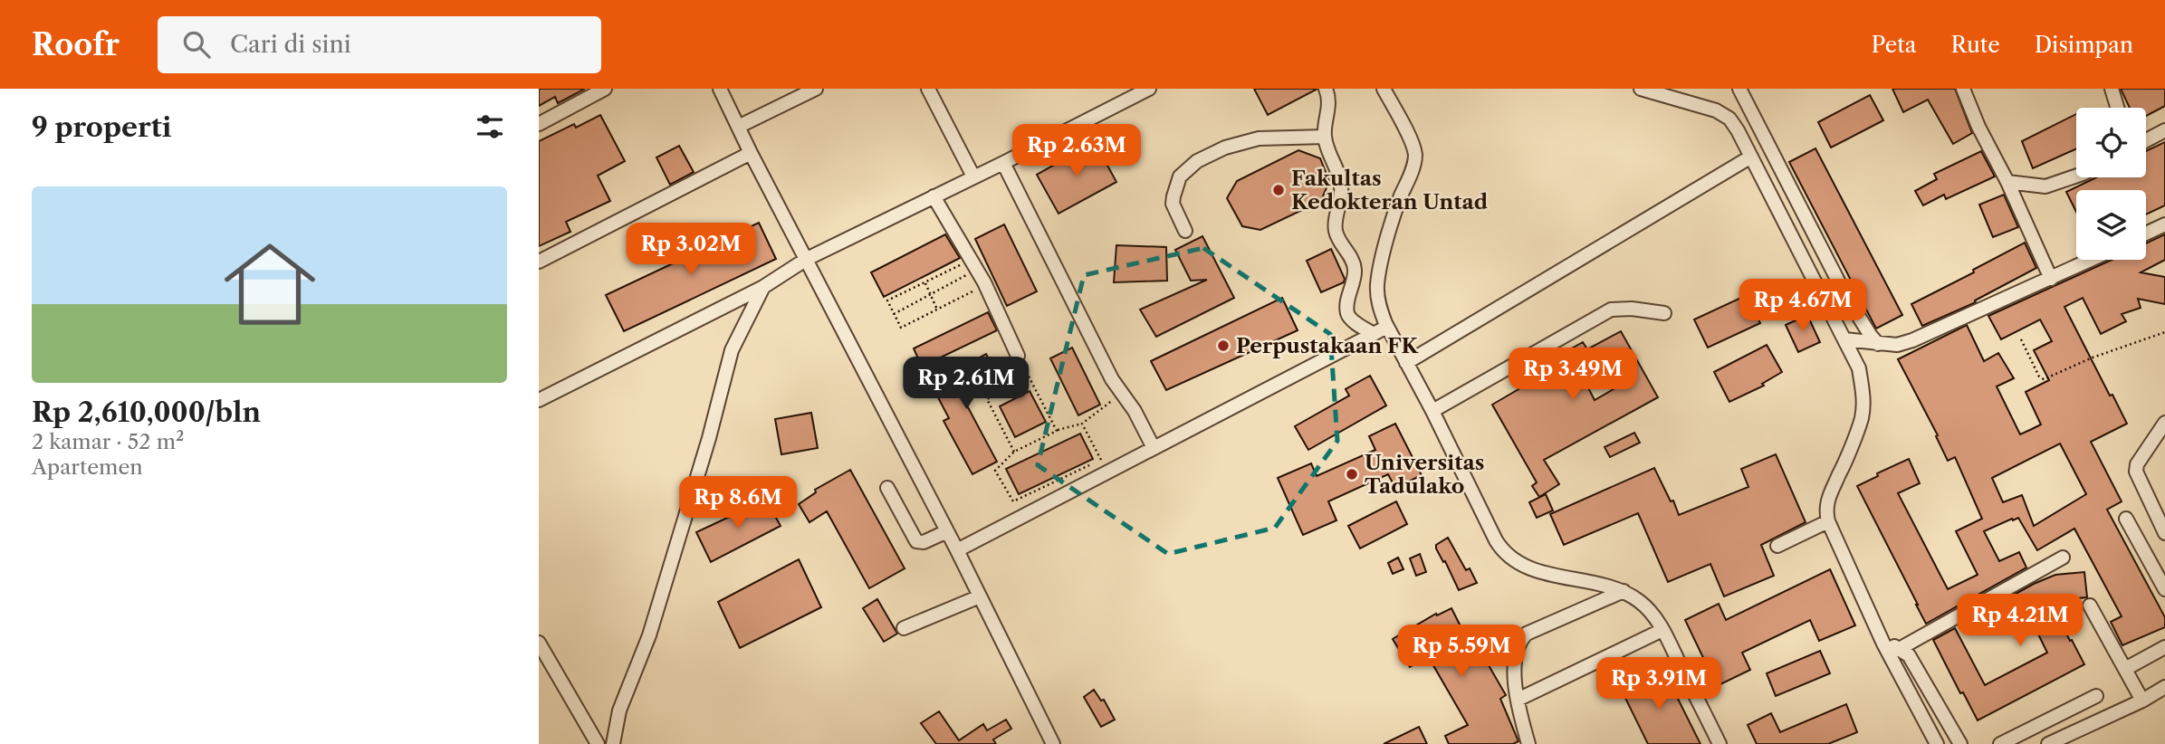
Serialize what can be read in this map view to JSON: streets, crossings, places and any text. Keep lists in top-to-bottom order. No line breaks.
{"places":["Fakultas Kedokteran Untad","Perpustakaan FK","Universitas Tadulako"],"page":{"header":"Roofr","search":"Cari di sini","nav":["Peta","Rute","Disimpan"],"heading":"9 properti","price":["Rp 2.63M","Rp 3.02M","Rp 4.67M","Rp 3.49M","Rp 2.61M","Rp 8.6M","Rp 4.21M","Rp 5.59M","Rp 3.91M"],"list":[{"name":"Rp 2,610,000/bln","note":"2 kamar · 52 m² · Apartemen"}]}}
